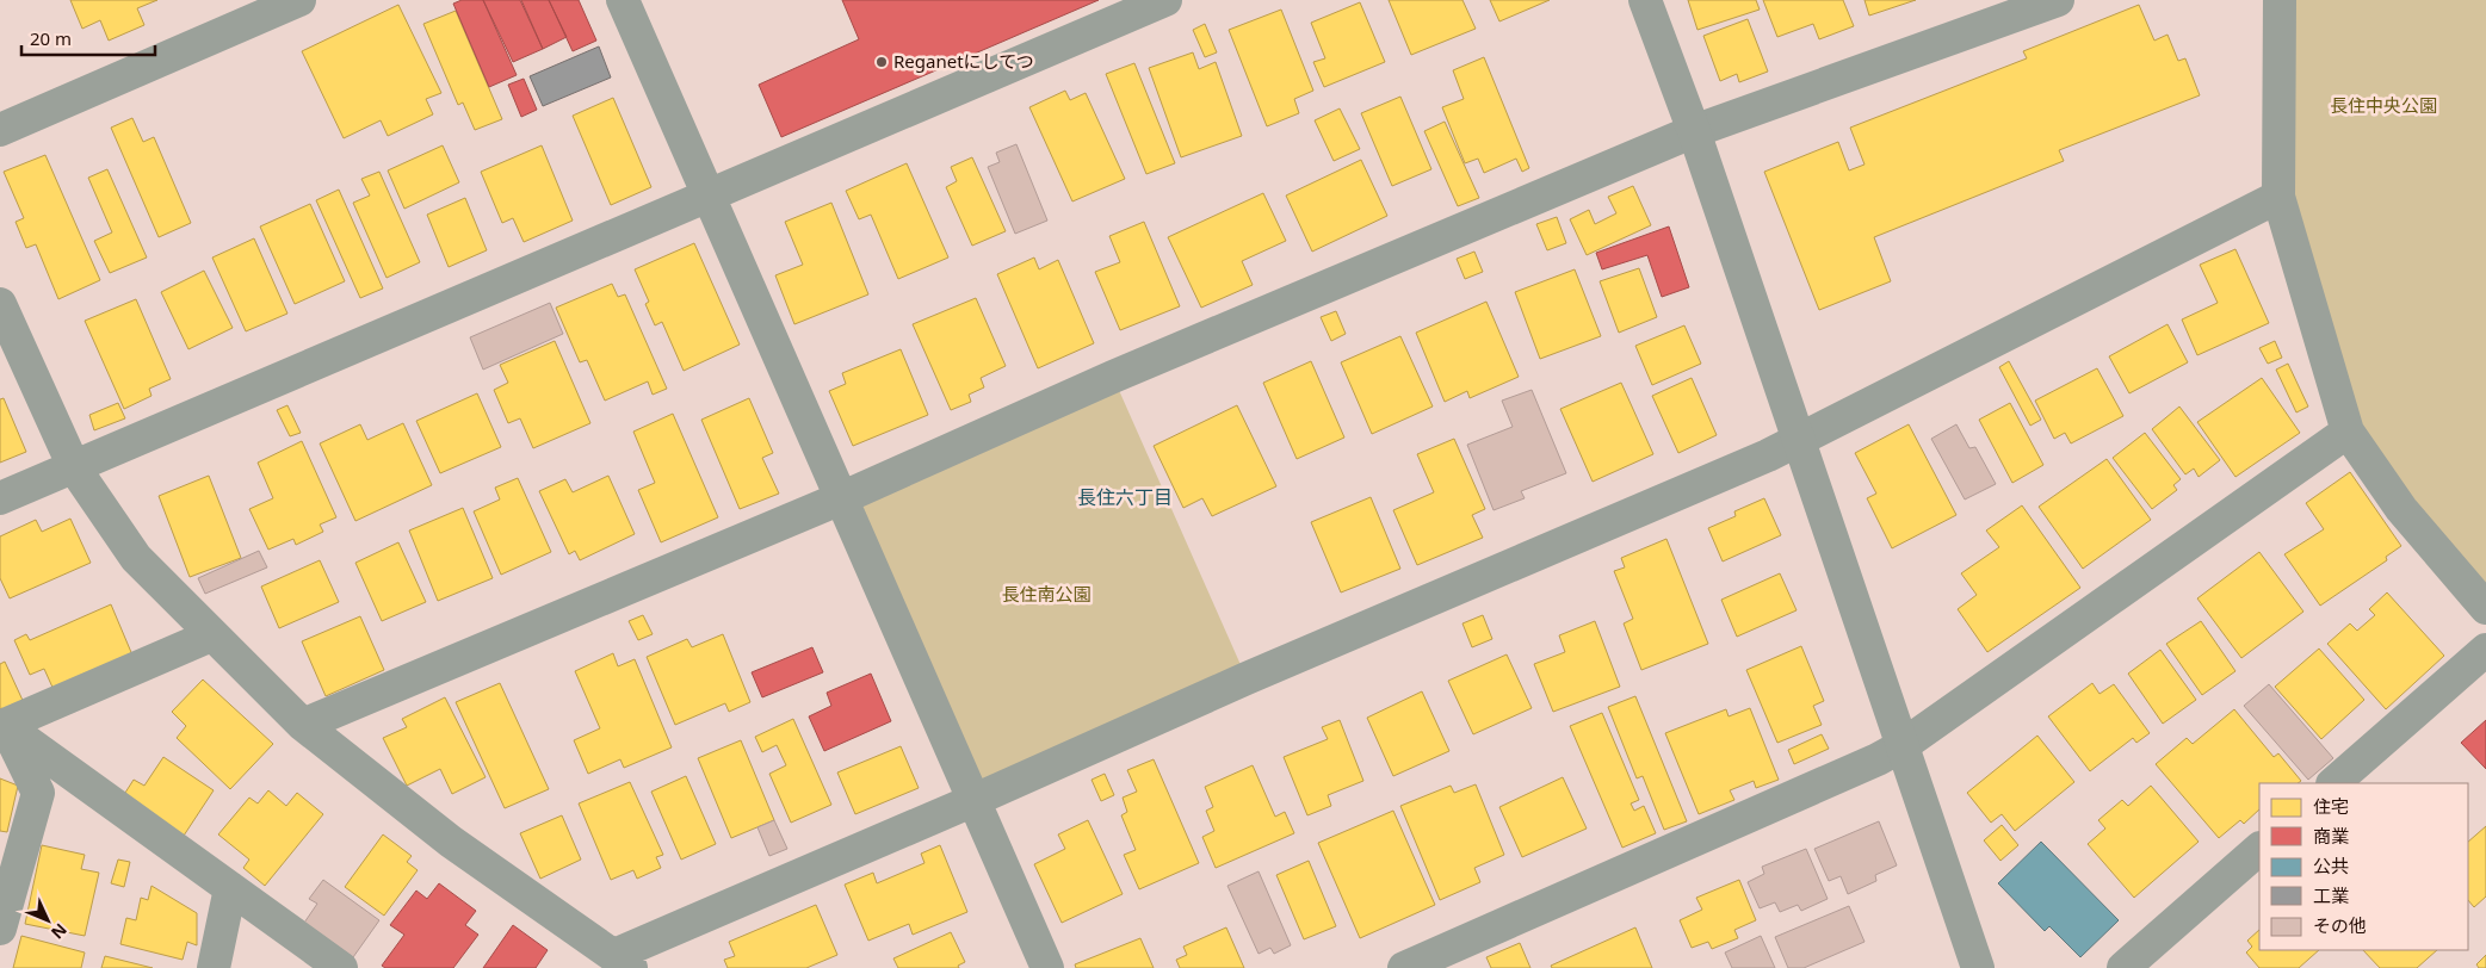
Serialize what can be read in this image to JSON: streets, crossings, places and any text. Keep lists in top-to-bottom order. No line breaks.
{"districts":["長住六丁目"],"parks":["長住中央公園","長住南公園"],"places":["Reganetにしてつ"],"legend":["住宅","商業","公共","工業","その他"],"scale_bar":"20 m","north":"bottom right"}
